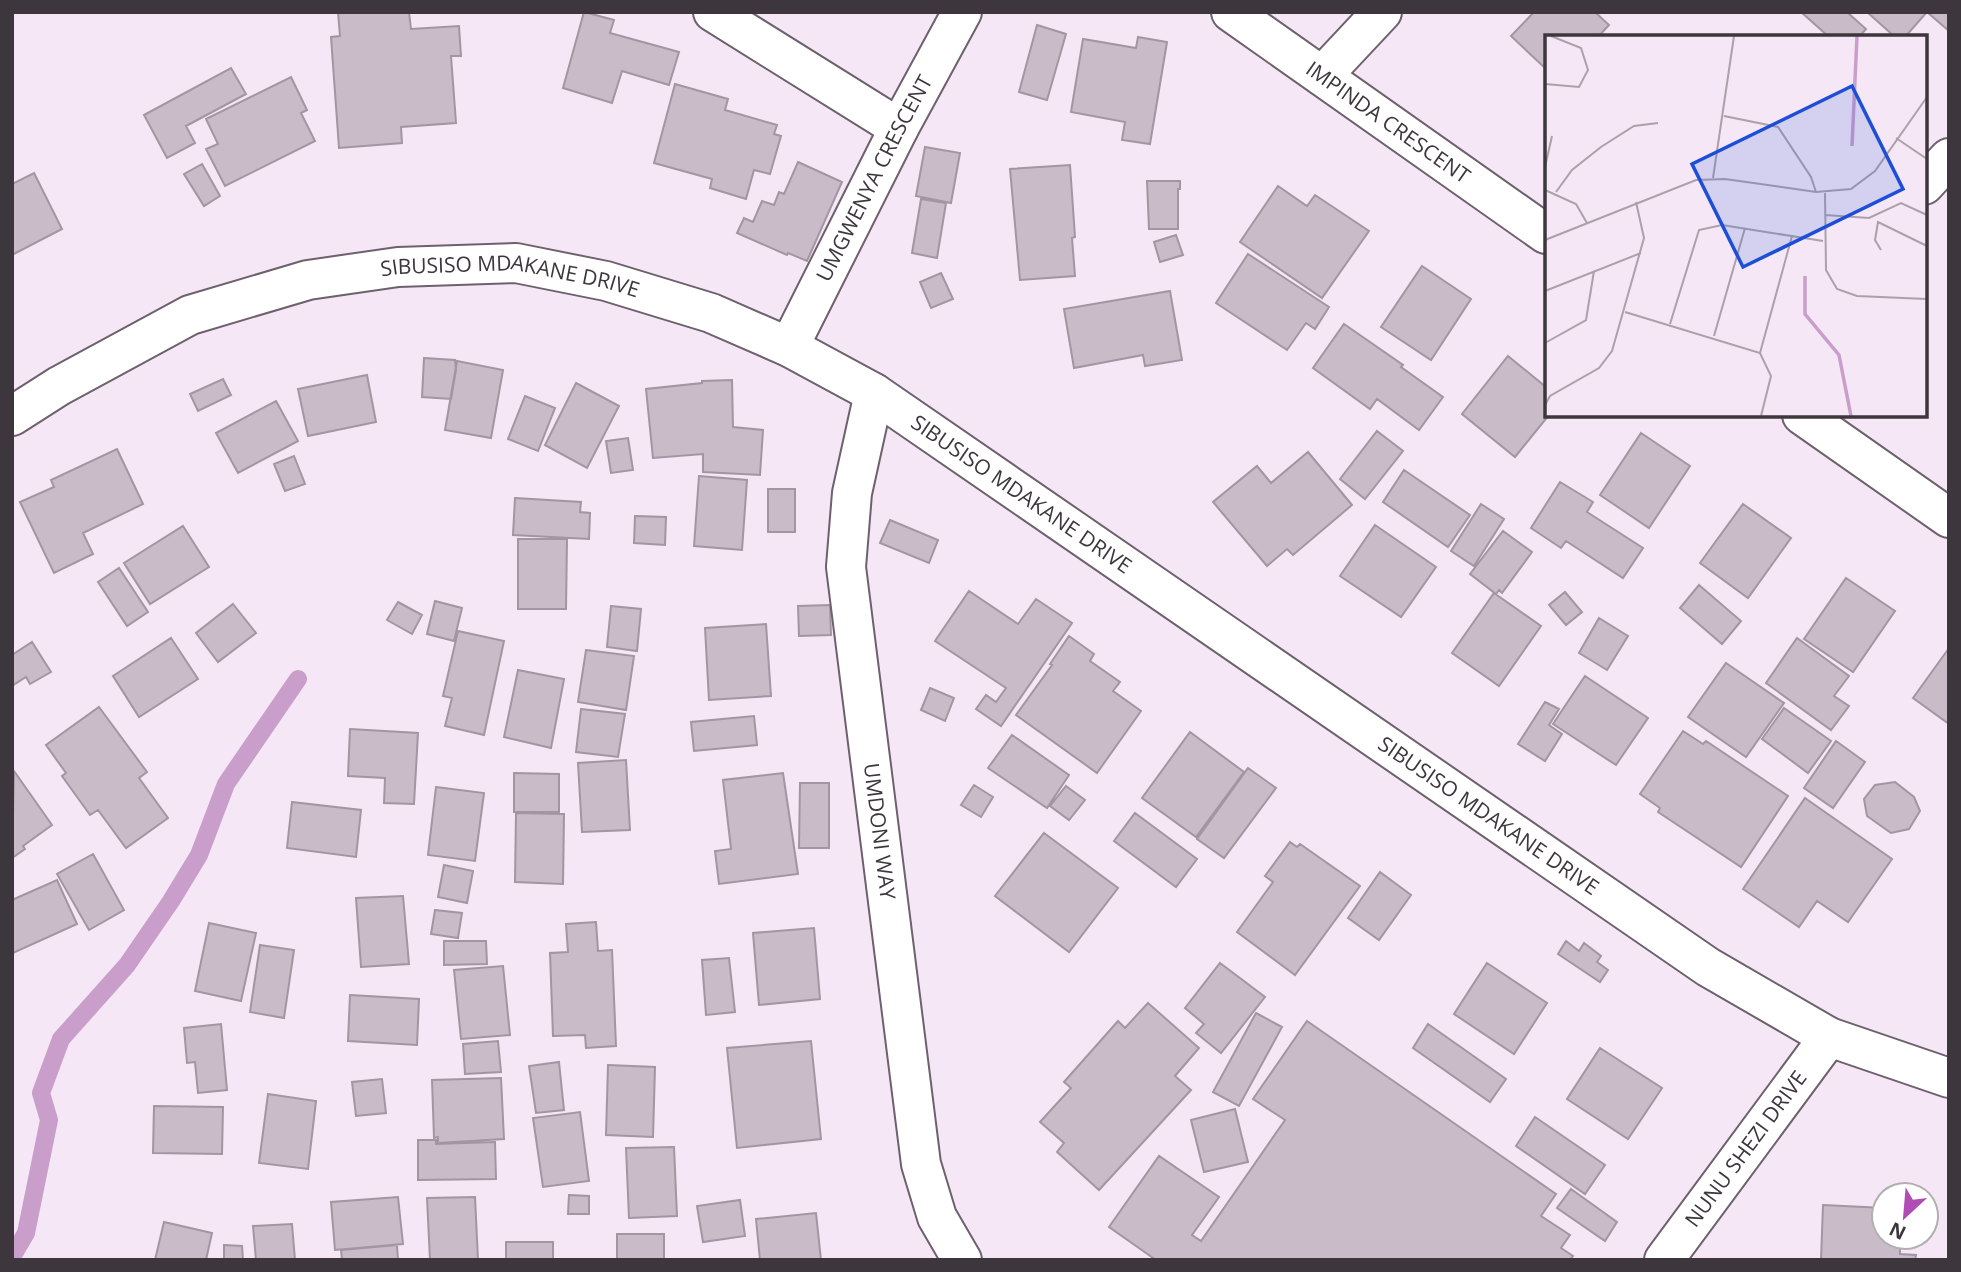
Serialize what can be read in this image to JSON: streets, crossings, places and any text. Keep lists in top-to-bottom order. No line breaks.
{"streets":{"street":["IMPINDA CRESCENT","UMGWENYA CRESCENT","SIBUSISO MDAKANE DRIVE","UMDONI WAY","NUNU SHEZI DRIVE"]},"crossings":[["UMGWENYA CRESCENT","SIBUSISO MDAKANE DRIVE"],["SIBUSISO MDAKANE DRIVE","UMDONI WAY"],["SIBUSISO MDAKANE DRIVE","NUNU SHEZI DRIVE"]],"north":"bottom left"}
